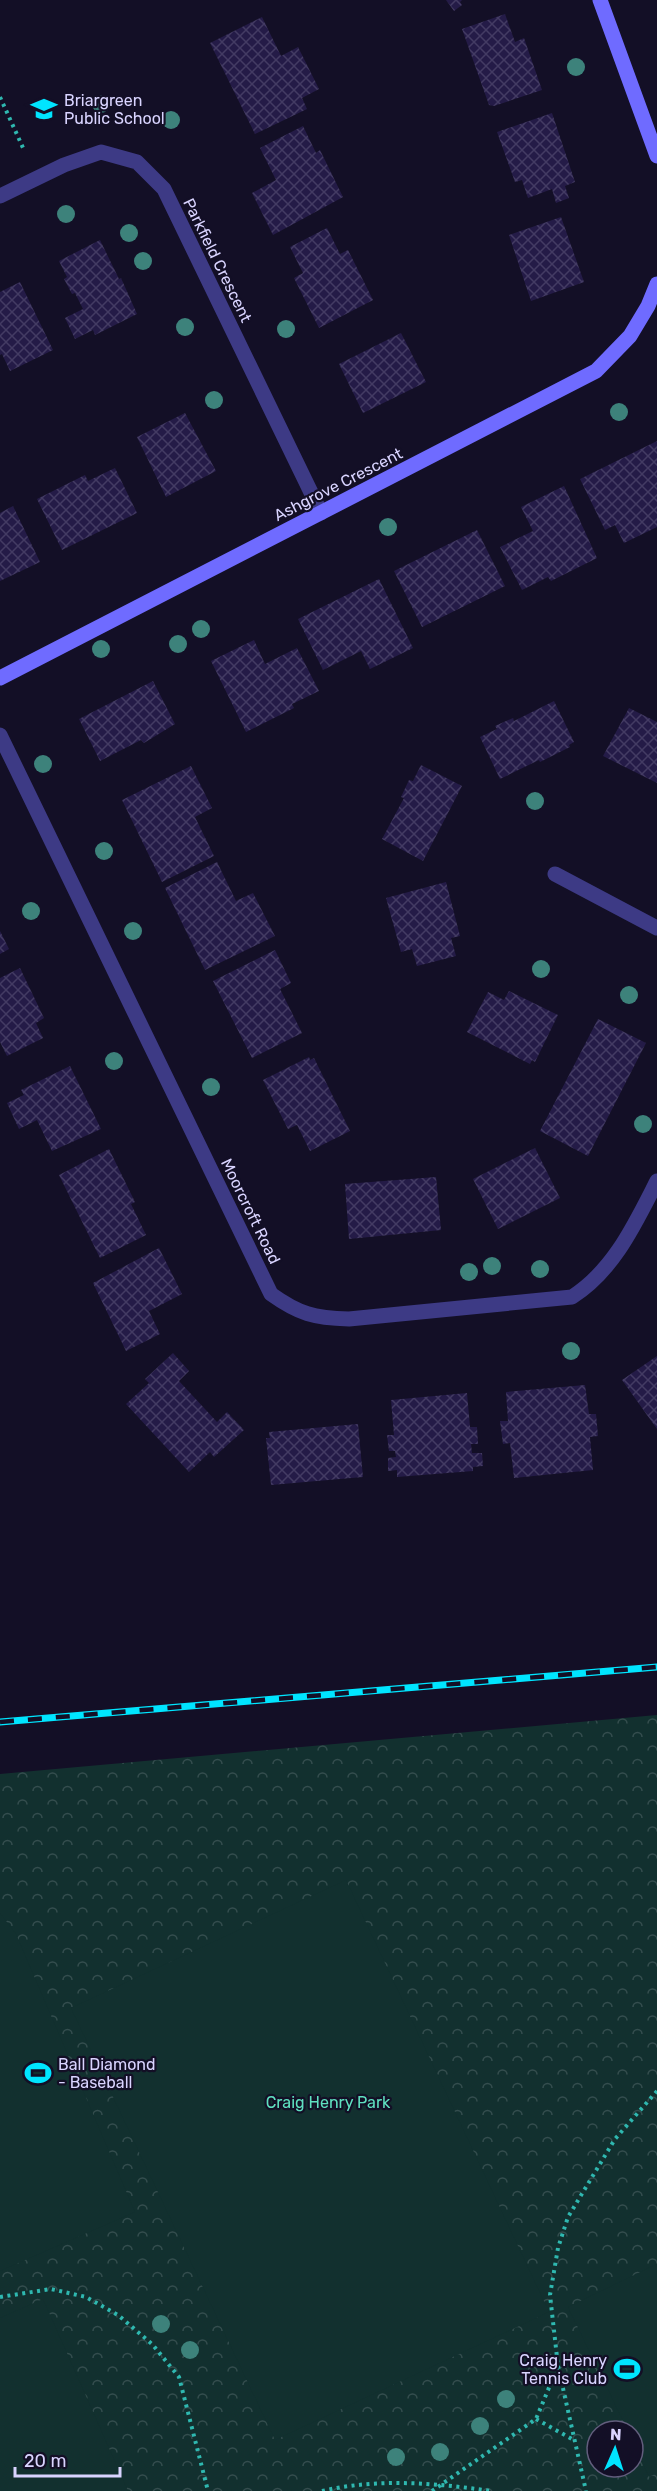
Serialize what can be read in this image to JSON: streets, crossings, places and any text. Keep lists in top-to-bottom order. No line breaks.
{"streets":{"street":["Parkfield Crescent","Ashgrove Crescent","Moorcroft Road"]},"crossings":[["Parkfield Crescent","Ashgrove Crescent"]],"parks":["Craig Henry Park"],"places":{"school or university":["Briargreen Public School"],"sports":["Ball Diamond - Baseball","Craig Henry Tennis Club"]},"scale_bar":"20 m","north":"top"}
